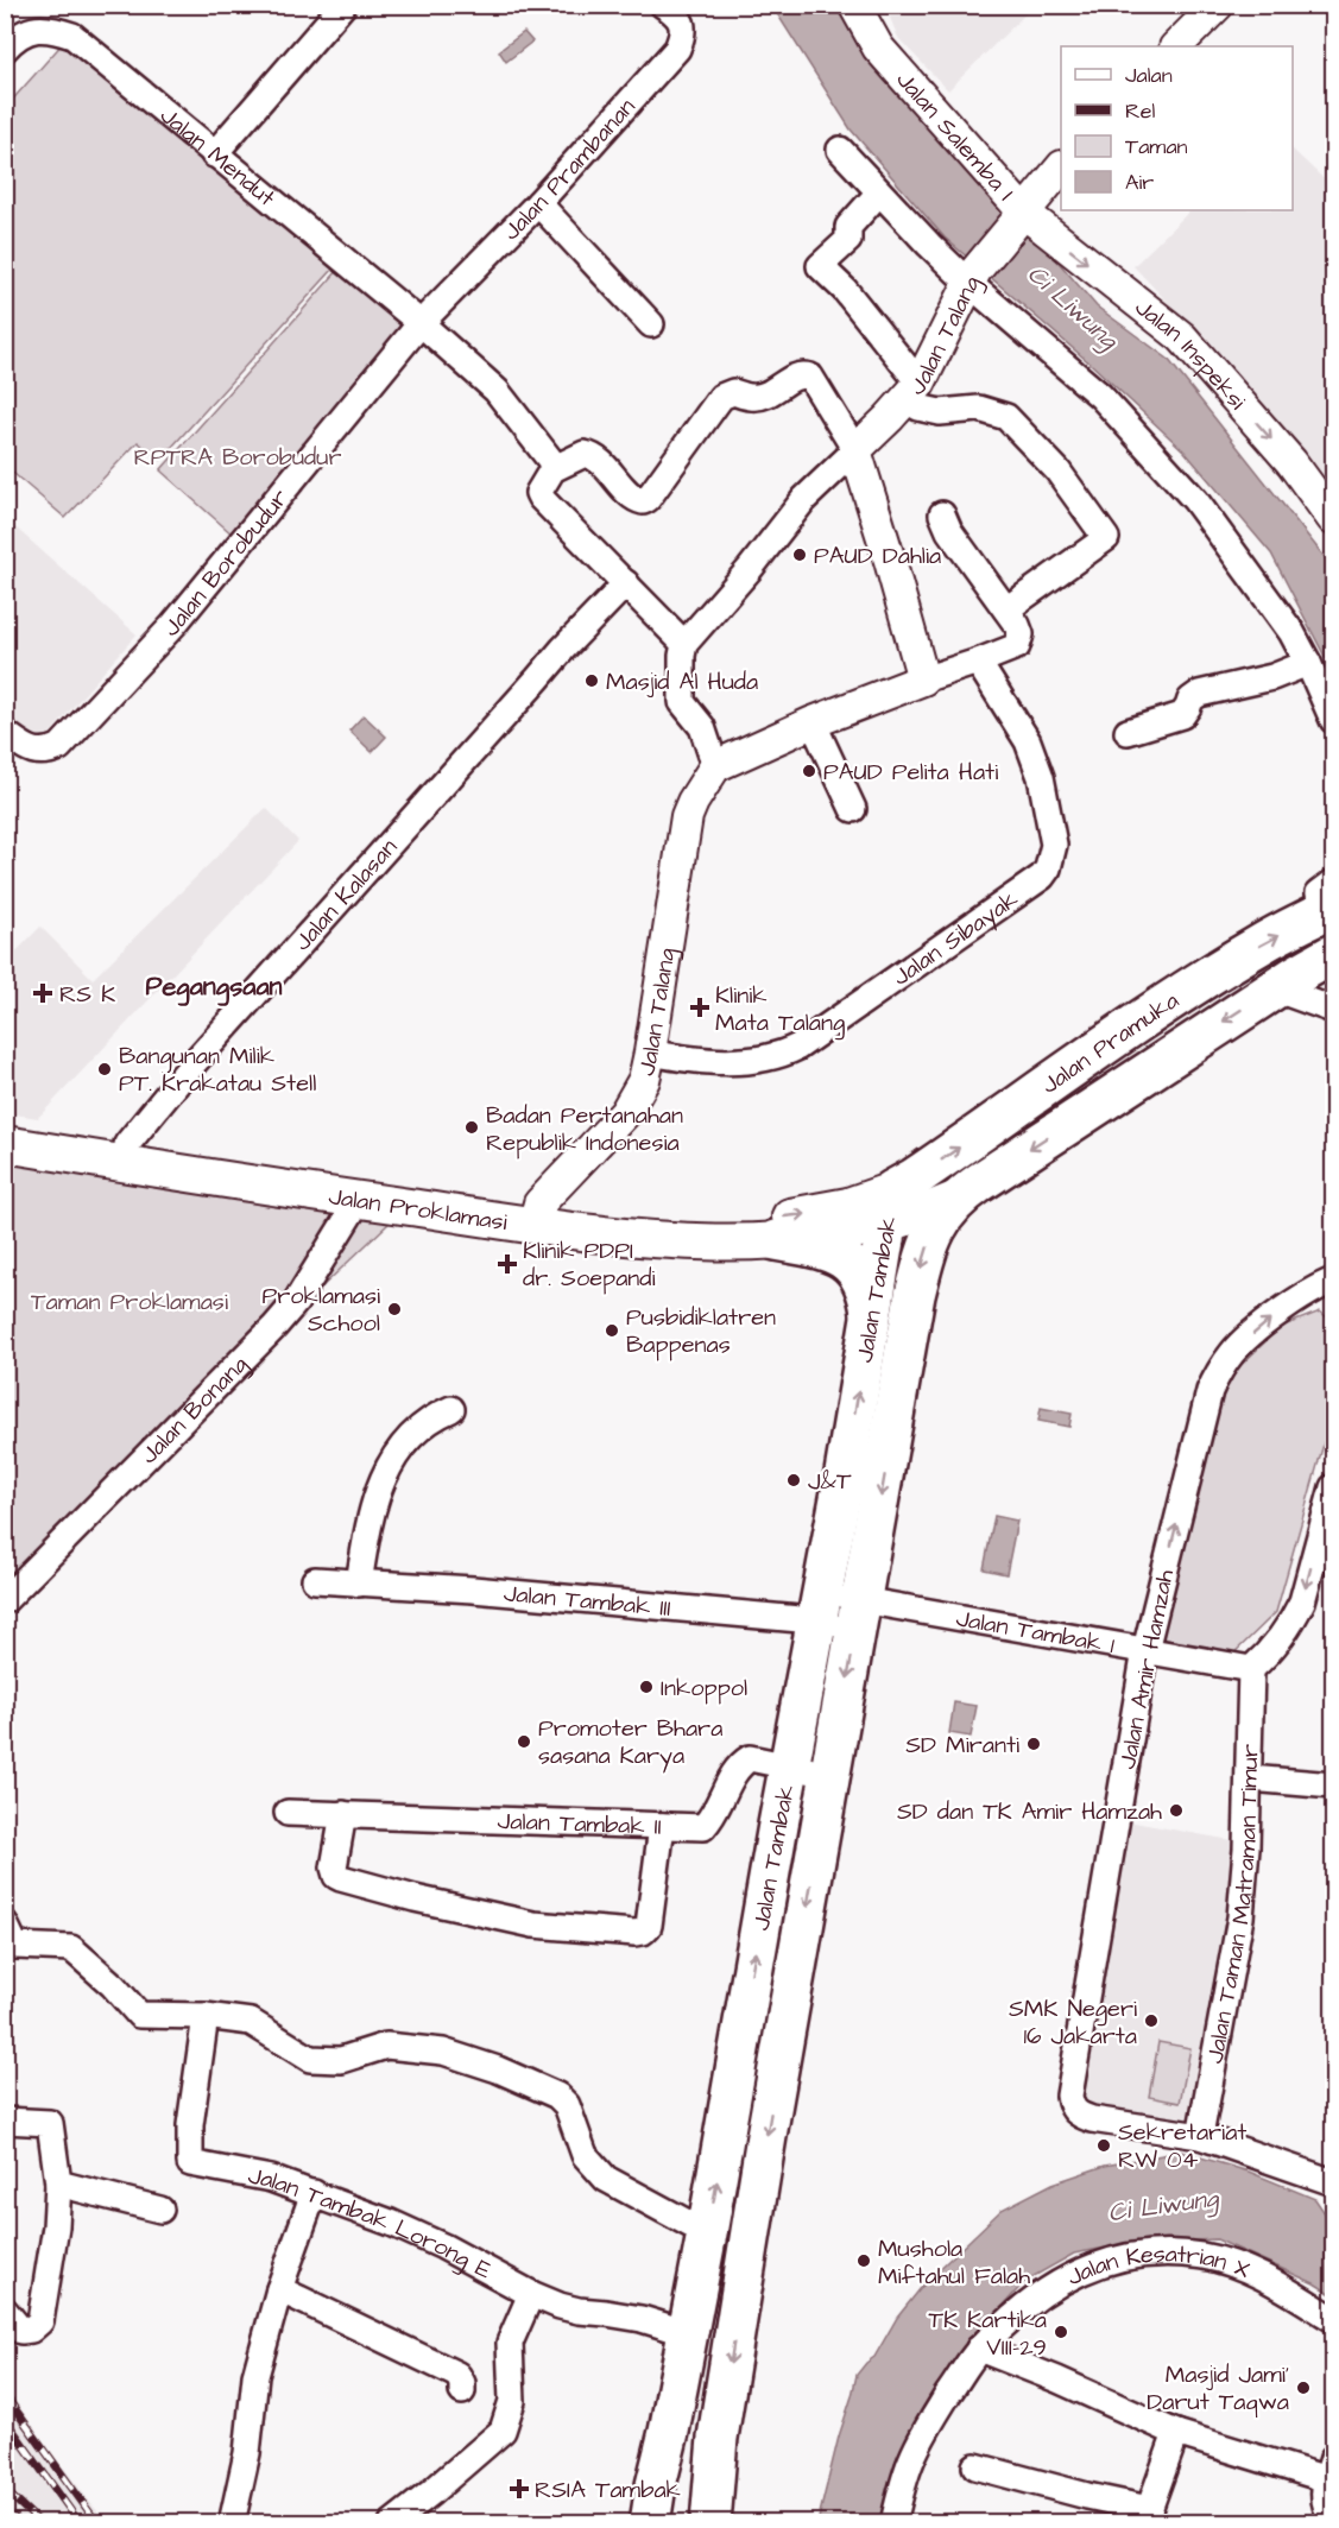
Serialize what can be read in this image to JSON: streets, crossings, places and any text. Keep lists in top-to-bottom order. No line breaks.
{"streets":{"main road":["Jalan Pramuka","Jalan Proklamasi","Jalan Tambak"],"street":["Jalan Salemba I","Jalan Mendut","Jalan Prambanan","Jalan Talang","Jalan Inspeksi","Jalan Borobudur","Jalan Kalasan","Jalan Sibayak","Jalan Bonang","Jalan Tambak III","Jalan Tambak 1","Jalan Amir Hamzah","Jalan Tambak II","Jalan Taman Matraman Timur","Jalan Tambak Lorong E","Jalan Kesatrian X"]},"crossings":[["Jalan Salemba I","Jalan Talang"],["Jalan Salemba I","Jalan Inspeksi"],["Jalan Mendut","Jalan Prambanan"],["Jalan Mendut","Jalan Borobudur"],["Jalan Prambanan","Jalan Borobudur"],["Jalan Talang","Jalan Inspeksi"],["Jalan Talang","Jalan Sibayak"],["Jalan Talang","Jalan Proklamasi"],["Jalan Kalasan","Jalan Proklamasi"],["Jalan Pramuka","Jalan Proklamasi"],["Jalan Pramuka","Jalan Tambak"],["Jalan Proklamasi","Jalan Tambak"],["Jalan Proklamasi","Jalan Bonang"],["Jalan Tambak","Jalan Tambak III"],["Jalan Tambak","Jalan Tambak 1"],["Jalan Tambak","Jalan Tambak II"],["Jalan Tambak","Jalan Tambak Lorong E"],["Jalan Tambak III","Jalan Tambak 1"],["Jalan Tambak 1","Jalan Amir Hamzah"],["Jalan Tambak 1","Jalan Taman Matraman Timur"],["Jalan Amir Hamzah","Jalan Taman Matraman Timur"]],"districts":["Pegangsaan"],"water":["Ci Liwung"],"parks":["RPTRA Borobudur","Taman Proklamasi"],"places":{"other":["PAUD Dahlia","Masjid Al Huda","PAUD Pelita Hati","Bangunan Milik PT. Krakatau Stell","Badan Pertanahan Republik Indonesia","Proklamasi School","Pusbidiklatren Bappenas","J&T","Inkoppol","Promoter Bhara sasana Karya","SD Miranti","SD dan TK Amir Hamzah","SMK Negeri 16 Jakarta","Sekretariat RW 04","Mushola Miftahul Falah","TK Kartika VIII-29","Masjid Jami' Darut Taqwa"],"health":["RS K","Klinik Mata Talang","Klinik PDPI dr. Soepandi","RSIA Tambak"]},"legend":["Jalan","Rel","Taman","Air"]}
